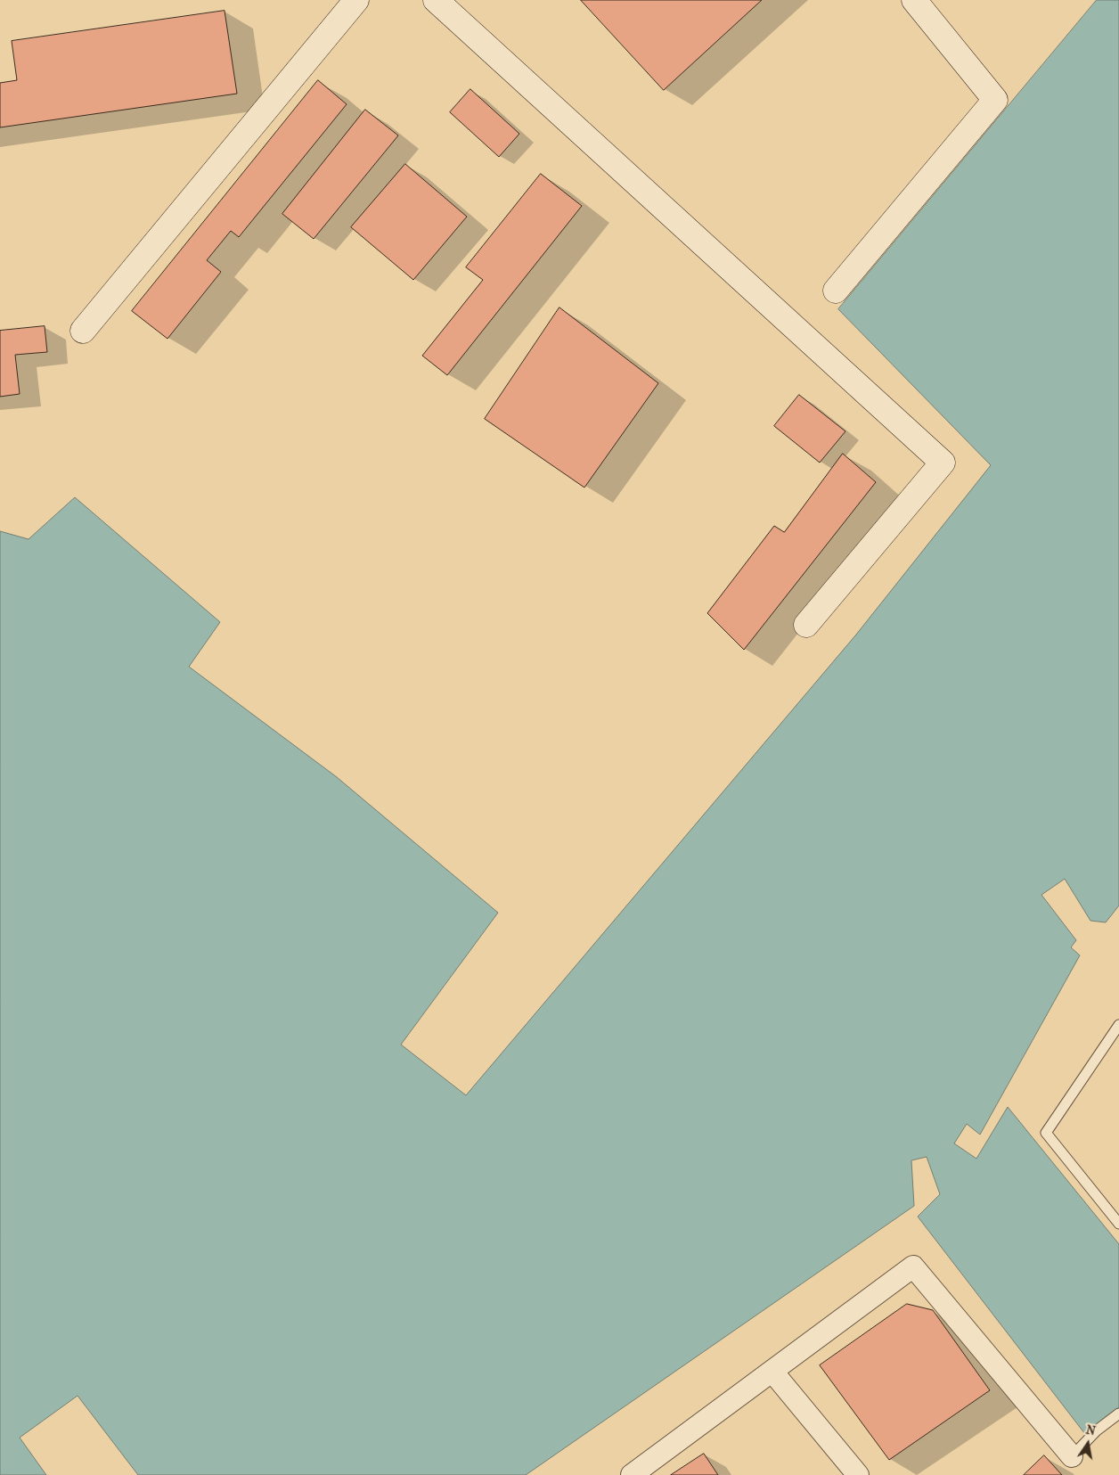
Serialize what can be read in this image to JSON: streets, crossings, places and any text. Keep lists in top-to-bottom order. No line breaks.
{"north":"top"}
